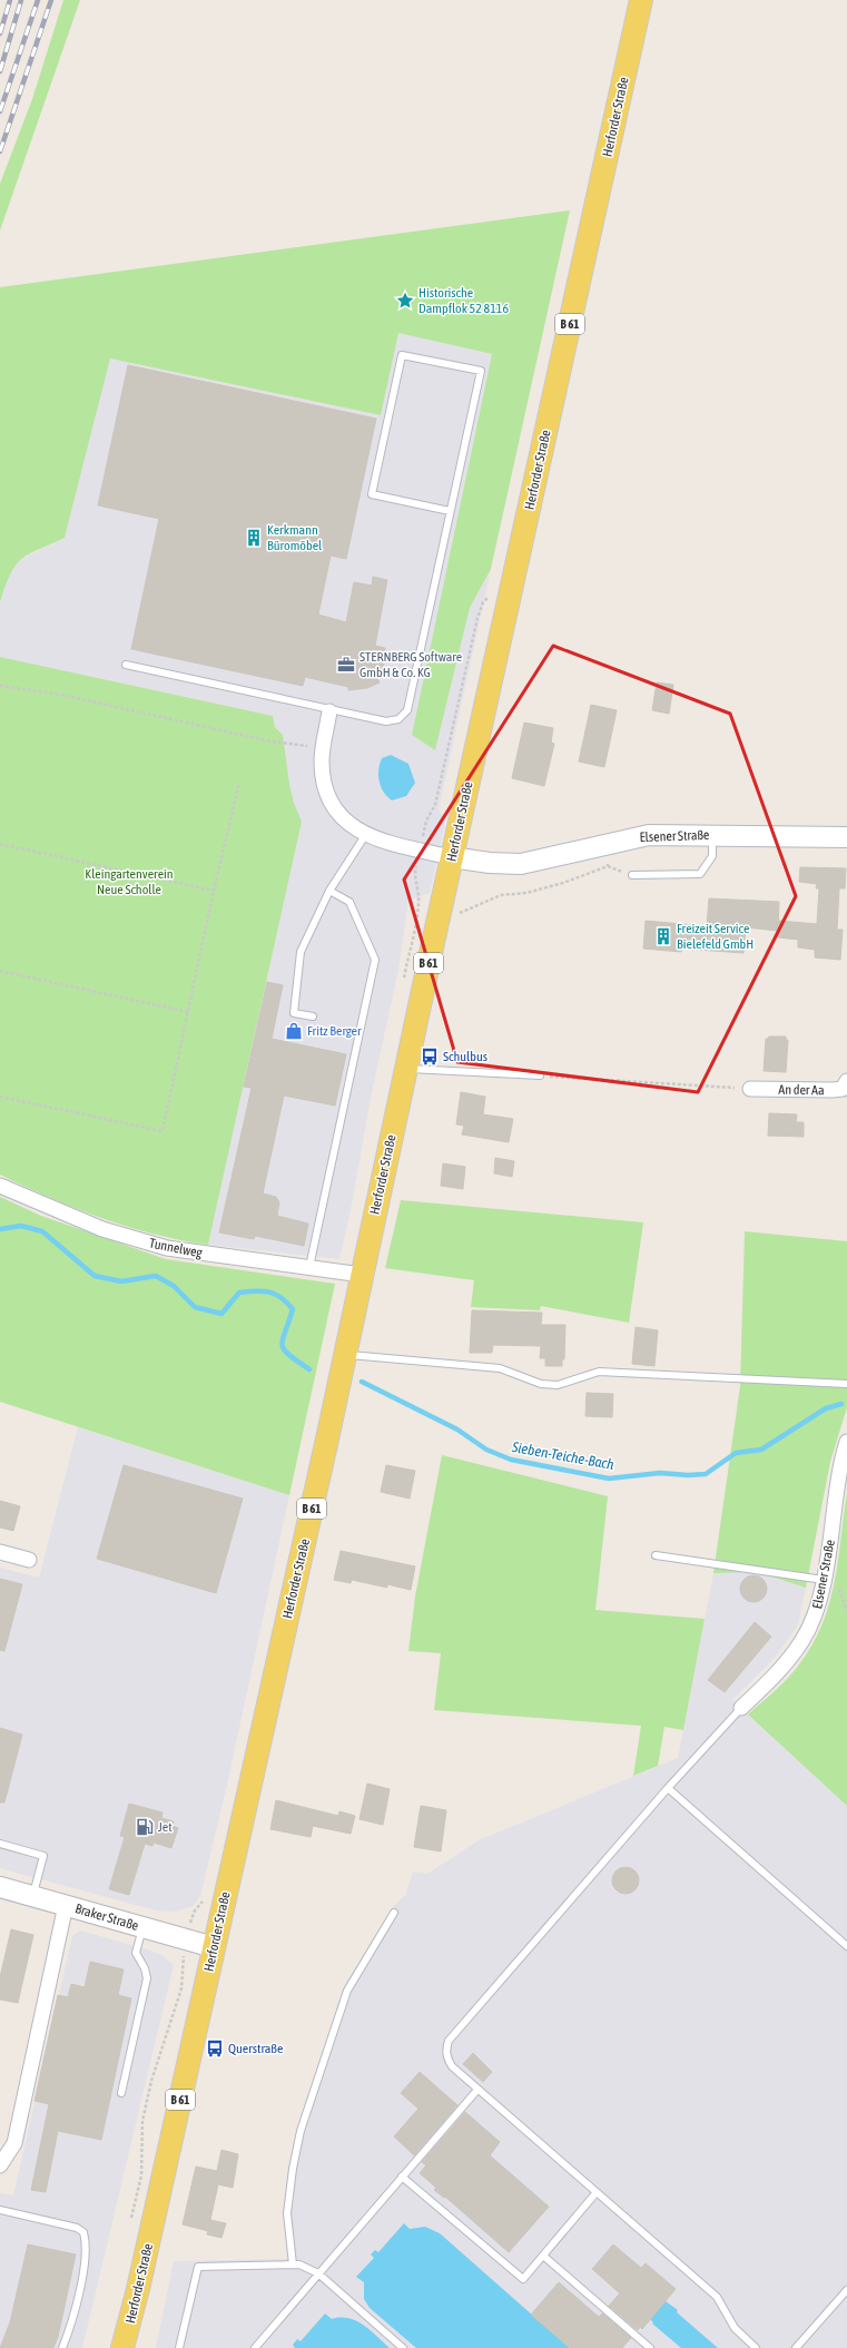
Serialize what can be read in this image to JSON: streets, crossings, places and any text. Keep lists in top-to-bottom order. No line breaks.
{"streets":{"main road":["Herforder Straße","B 61","Elsener Straße","Braker Straße"],"street":["An der Aa","Tunnelweg"]},"crossings":[["Herforder Straße","Elsener Straße"],["Herforder Straße","Tunnelweg"],["Herforder Straße","Braker Straße"]],"water":["Sieben-Teiche-Bach"],"parks":["Kleingartenverein Neue Scholle"],"places":{"place":["Historische Dampflok 52 8116"],"building":["Kerkmann Büromöbel","Freizeit Service Bielefeld GmbH"],"office":["STERNBERG Software GmbH & Co. KG"],"shop":["Fritz Berger"],"bus stop":["Schulbus","Querstraße"],"fuel station":["Jet"]}}
